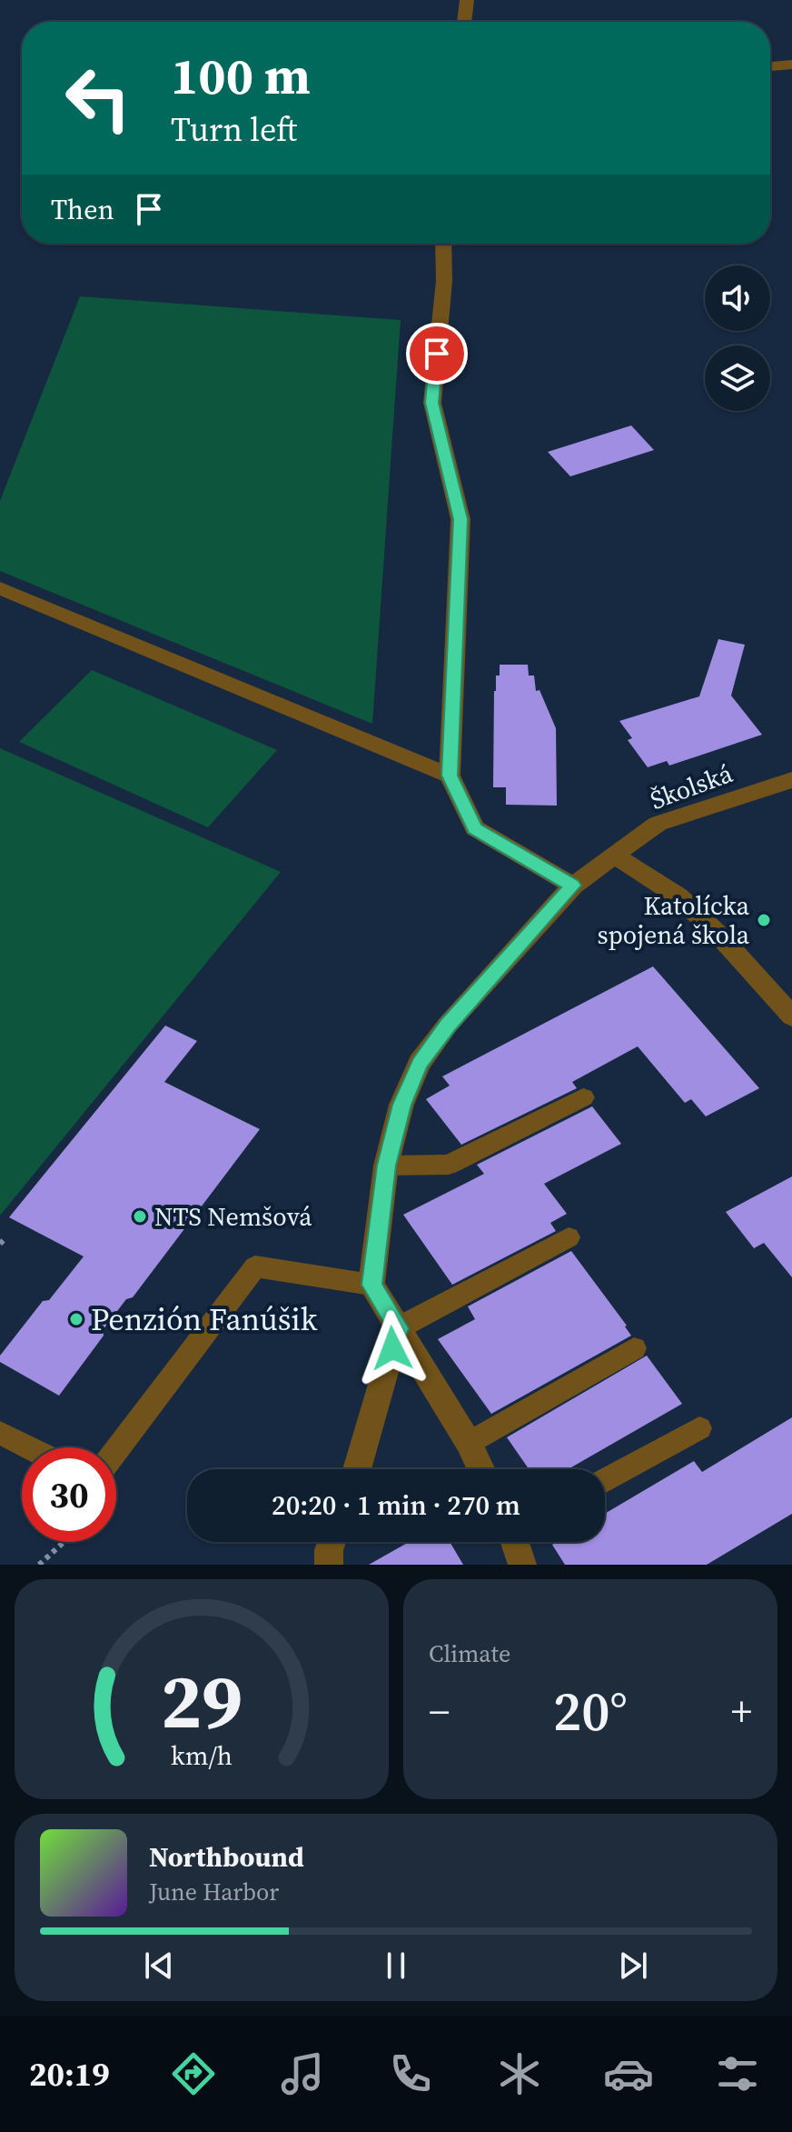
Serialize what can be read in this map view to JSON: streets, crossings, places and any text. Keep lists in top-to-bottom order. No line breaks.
{"streets":{"street":["Školská"]},"places":["Katolícka spojená škola","NTS Nemšová","Penzión Fanúšik"],"page":{"turn":["100 m","Turn left"],"then":"Then","limit":"30","trip":"20:20 · 1 min · 270 m","tile":"Climate","heat":["−","20°","+"],"song":["Northbound","June Harbor"],"tabs":"20:19","gauge":["29","km/h"]}}
